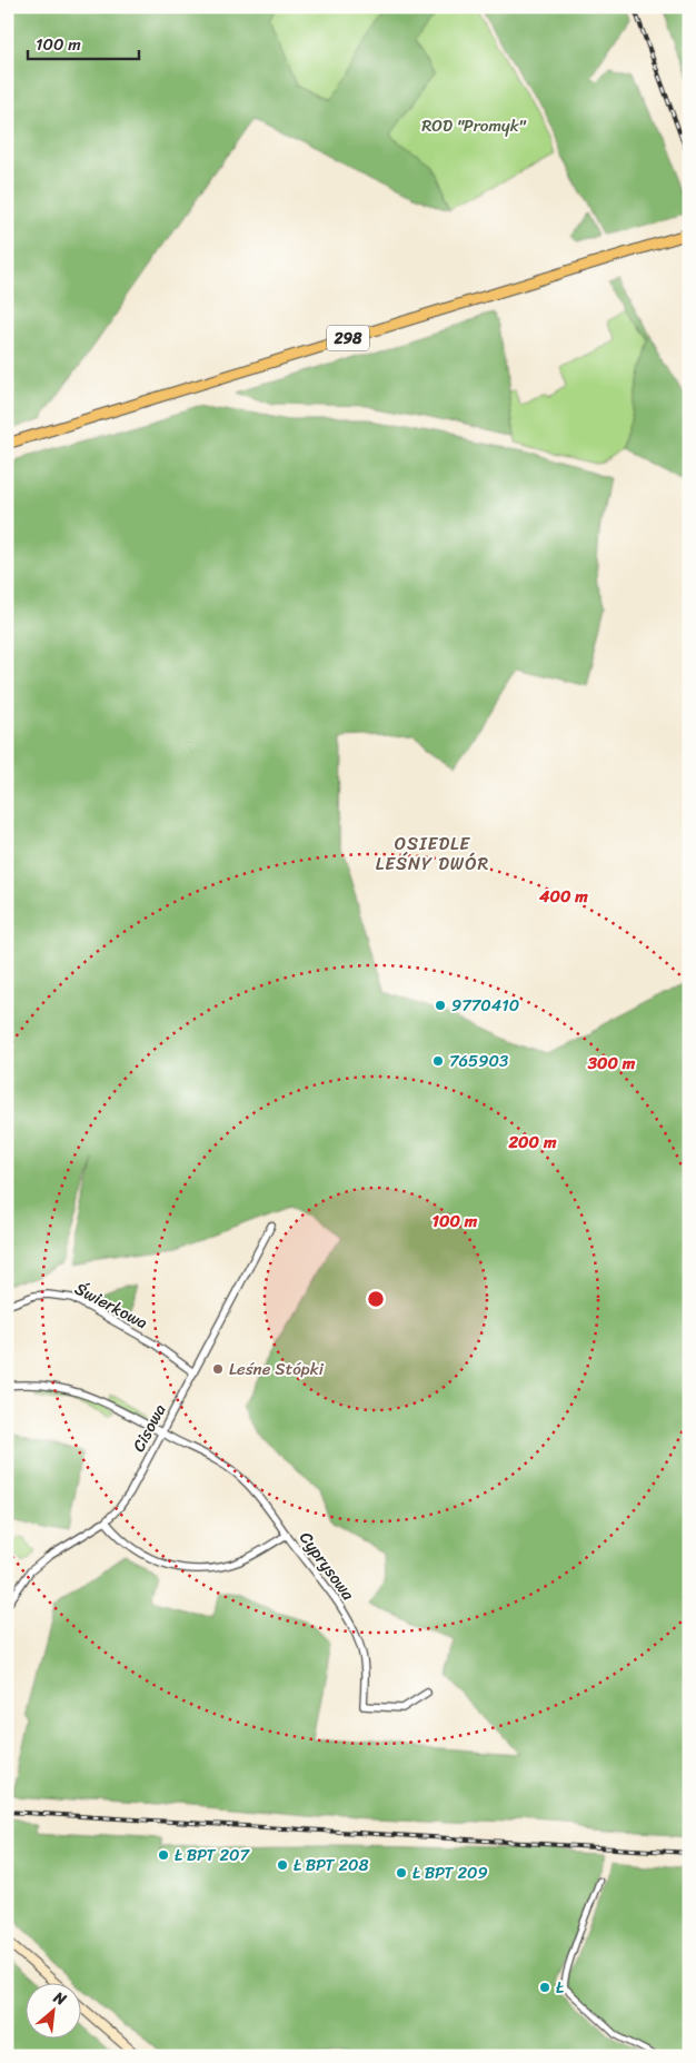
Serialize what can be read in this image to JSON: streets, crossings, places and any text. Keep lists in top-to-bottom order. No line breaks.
{"streets":{"main road":["298"],"street":["Świerkowa","Cisowa","Cyprysowa"]},"crossings":[["Świerkowa","Cisowa"],["Cisowa","Cyprysowa"]],"districts":["OSIEDLE LEŚNY DWÓR"],"parks":["ROD \"Promyk\""],"places":["9770410","765903","Leśne Stópki","Ł BPT 207","Ł BPT 208","Ł BPT 209","Ł"],"scale_bar":"100 m","north":"top right","rings":["400 m","300 m","200 m","100 m"]}
